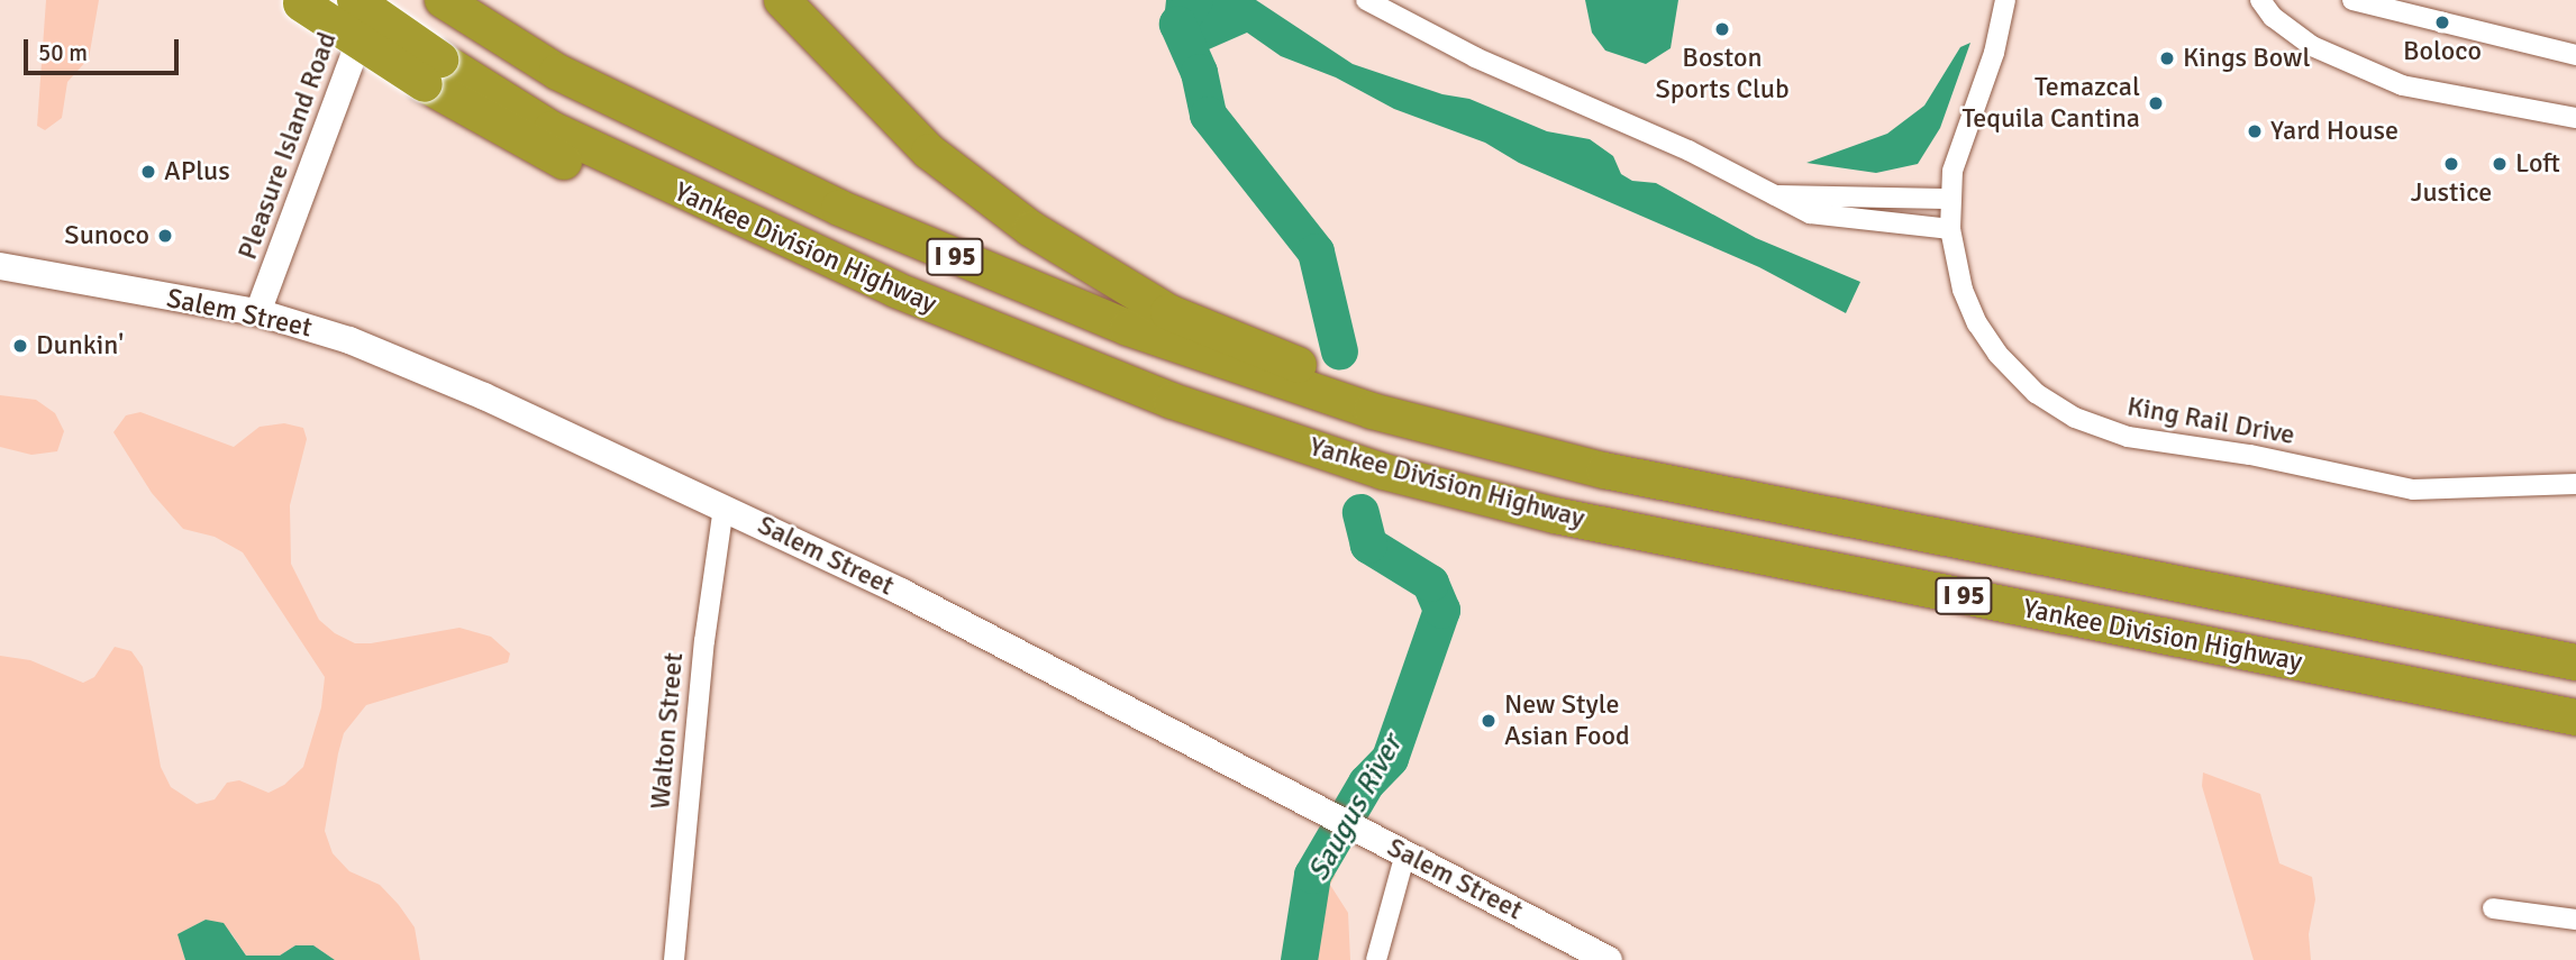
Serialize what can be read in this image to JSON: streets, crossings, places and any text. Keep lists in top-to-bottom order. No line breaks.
{"streets":{"highway":["Yankee Division Highway","I 95"],"main road":["Salem Street"],"street":["Pleasure Island Road","King Rail Drive","Walton Street"]},"crossings":[["Pleasure Island Road","Salem Street"],["Salem Street","Walton Street"]],"water":["Saugus River"],"places":["Boloco","Boston Sports Club","Kings Bowl","Temazcal Tequila Cantina","Yard House","Justice","Loft","APlus","Sunoco","Dunkin'","New Style Asian Food"],"scale_bar":"50 m"}
